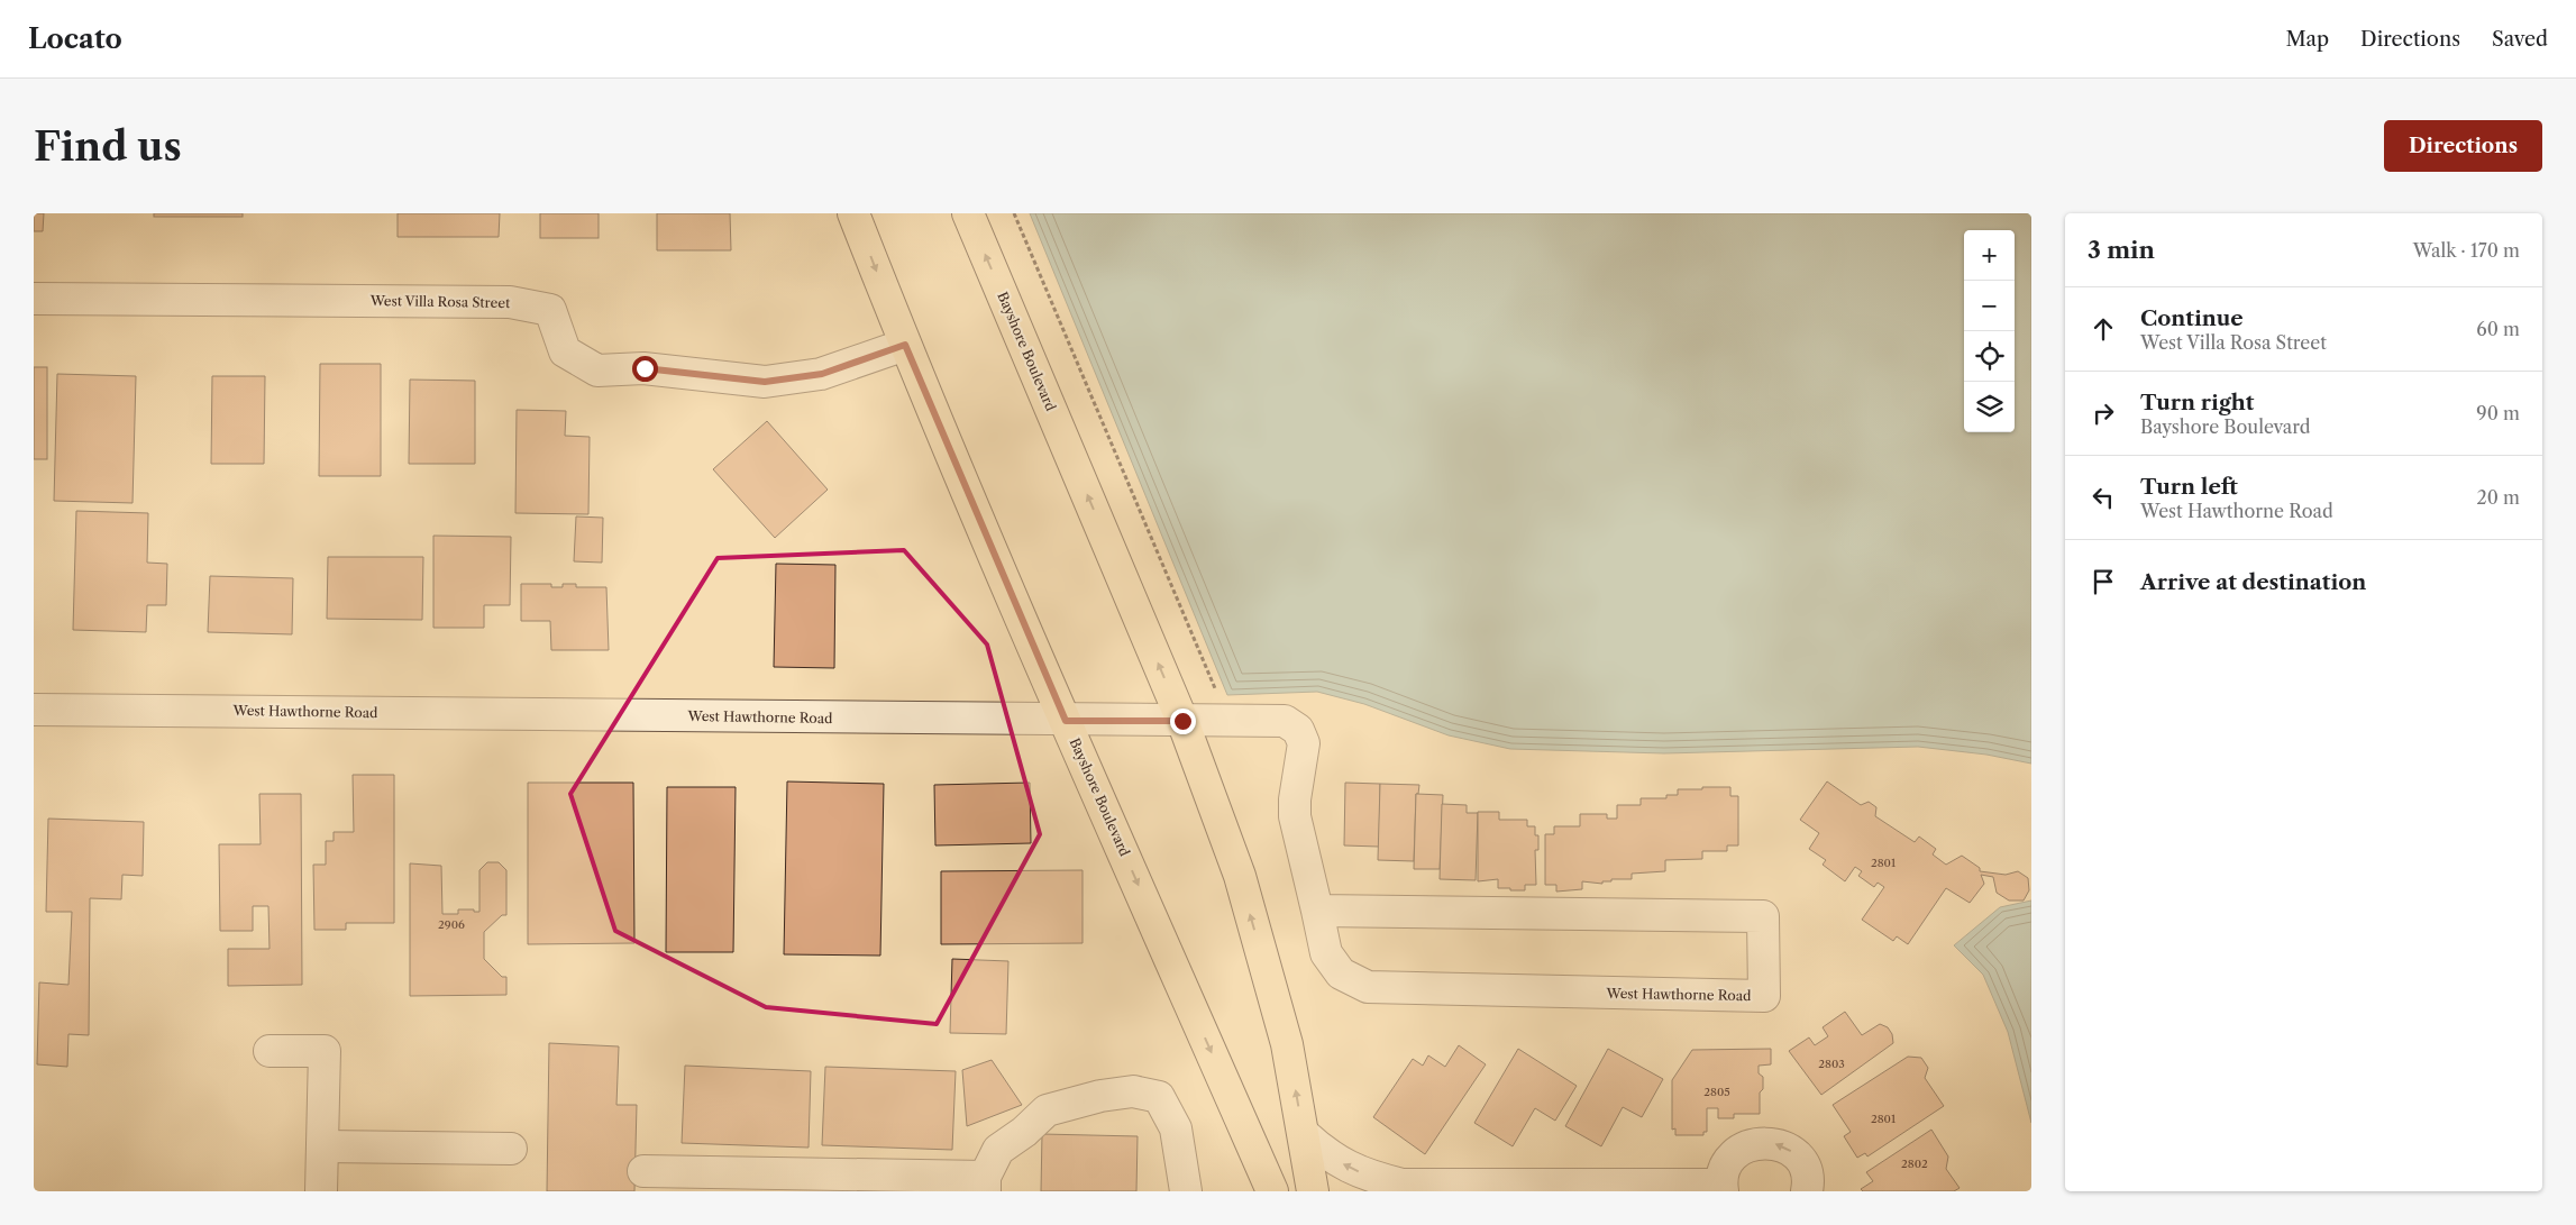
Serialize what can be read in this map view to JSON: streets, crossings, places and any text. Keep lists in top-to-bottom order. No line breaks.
{"streets":{"main road":["Bayshore Boulevard"],"street":["West Villa Rosa Street","West Hawthorne Road"]},"crossings":[["West Villa Rosa Street","Bayshore Boulevard"],["Bayshore Boulevard","West Hawthorne Road"]],"house_numbers":["2801","2906","2803","2805","2801","2802"],"page":{"header":"Locato","nav":["Map","Directions","Saved"],"buttons":"Directions","title":"Find us","heading":["3 min","Walk · 170 m"],"map_buttons":["+","−"],"list":[["Continue","West Villa Rosa Street","60 m"],["Turn right","Bayshore Boulevard","90 m"],["Turn left","West Hawthorne Road","20 m"],"Arrive at destination"]}}
